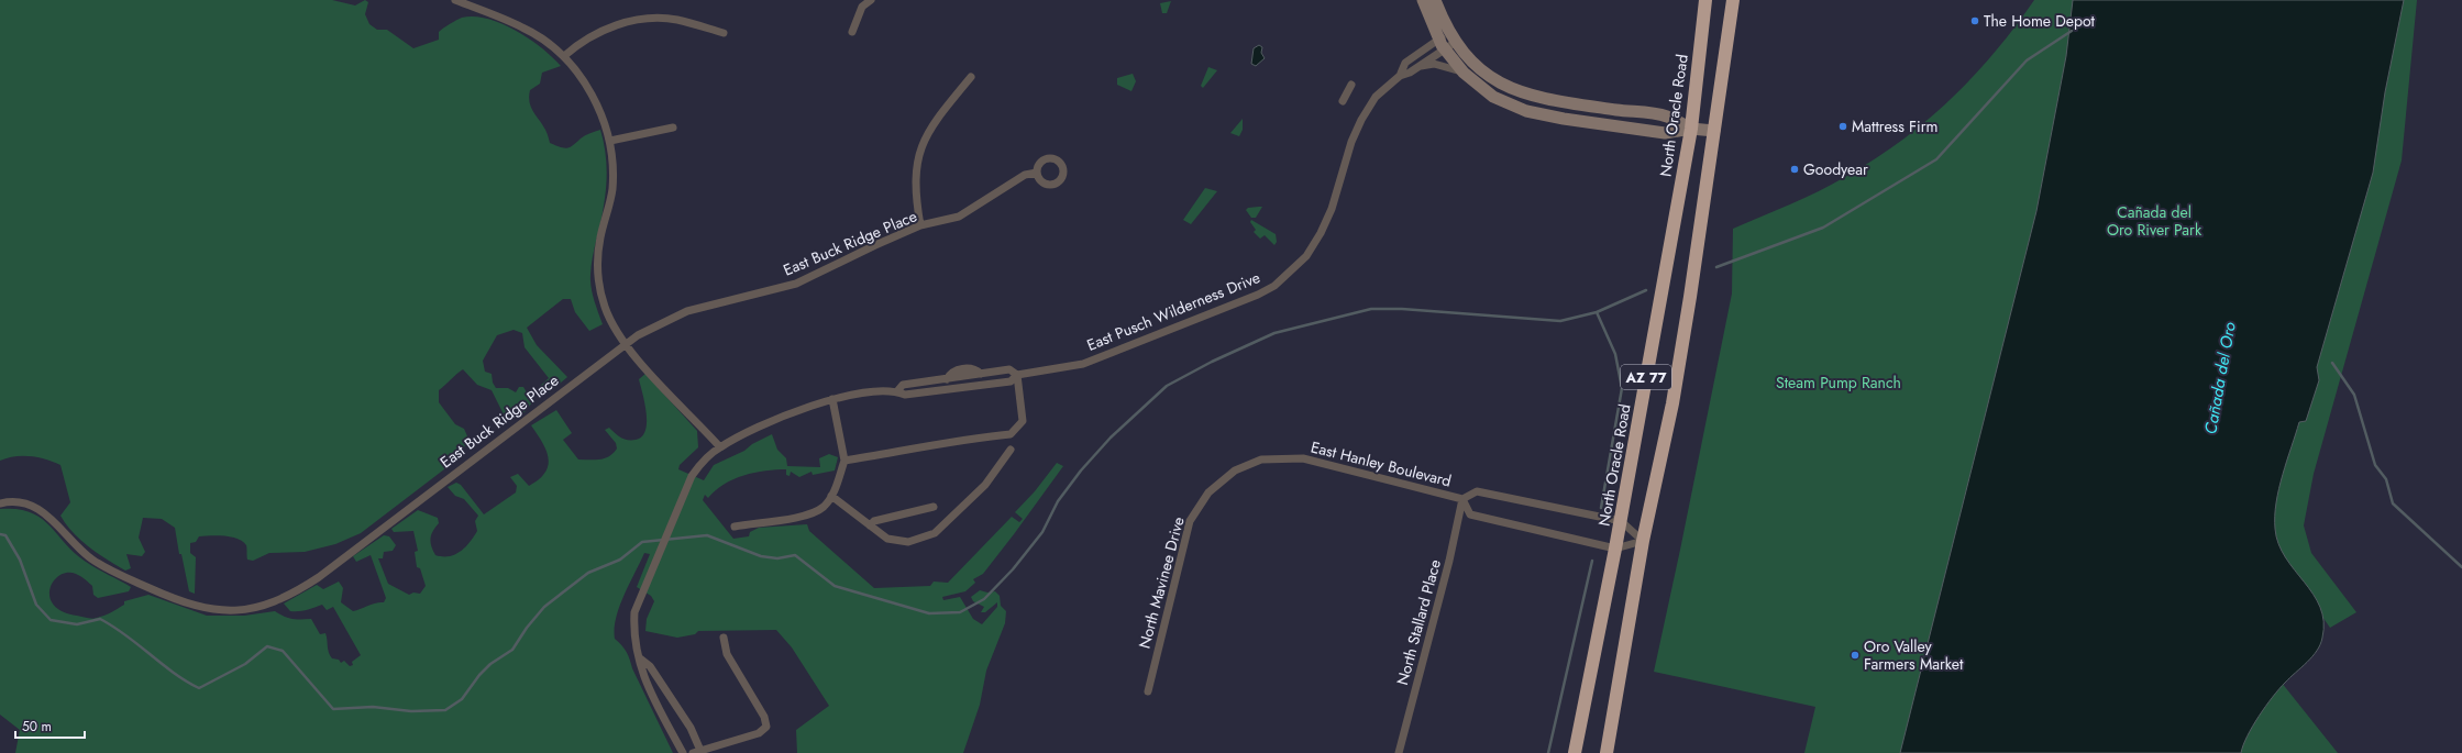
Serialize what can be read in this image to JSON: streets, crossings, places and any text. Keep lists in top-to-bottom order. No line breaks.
{"streets":{"highway":["North Oracle Road","AZ 77"],"street":["East Buck Ridge Place","East Pusch Wilderness Drive","East Hanley Boulevard","North Mavinee Drive","North Stallard Place"]},"crossings":[["North Oracle Road","East Hanley Boulevard"],["East Hanley Boulevard","North Mavinee Drive"],["East Hanley Boulevard","North Stallard Place"]],"water":["Cañada del Oro"],"parks":["Cañada del Oro River Park","Steam Pump Ranch"],"places":["The Home Depot","Mattress Firm","Goodyear","Oro Valley Farmers Market"],"scale_bar":"50 m"}
